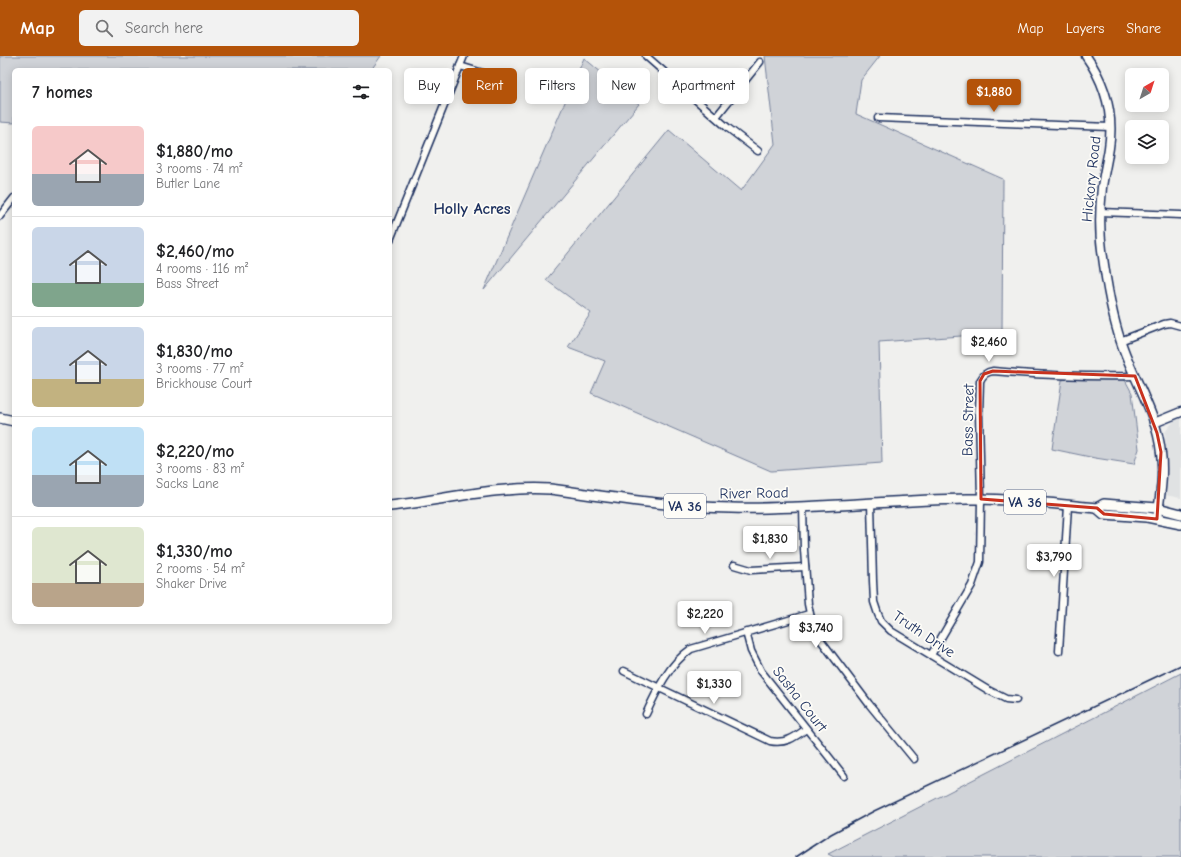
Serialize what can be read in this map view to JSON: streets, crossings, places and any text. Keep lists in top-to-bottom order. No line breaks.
{"streets":{"main road":["Hickory Road","River Road","VA 36"],"street":["Bass Street","Truth Drive","Sasha Court"]},"crossings":[["Hickory Road","Bass Street"],["Hickory Road","River Road"],["Bass Street","River Road"],["Bass Street","Truth Drive"],["River Road","Truth Drive"]],"districts":["Holly Acres"],"north":"top right","page":{"header":"Map","search":"Search here","nav":["Map","Layers","Share"],"chip":["Buy","Rent","Filters","New","Apartment"],"heading":"7 homes","price":["$1,880","$2,460","$1,830","$3,790","$2,220","$3,740","$1,330"],"list":[{"name":"$1,880/mo","note":"3 rooms · 74 m² · Butler Lane"},{"name":"$2,460/mo","note":"4 rooms · 116 m² · Bass Street"},{"name":"$1,830/mo","note":"3 rooms · 77 m² · Brickhouse Court"},{"name":"$2,220/mo","note":"3 rooms · 83 m² · Sacks Lane"},{"name":"$1,330/mo","note":"2 rooms · 54 m² · Shaker Drive"}]}}
